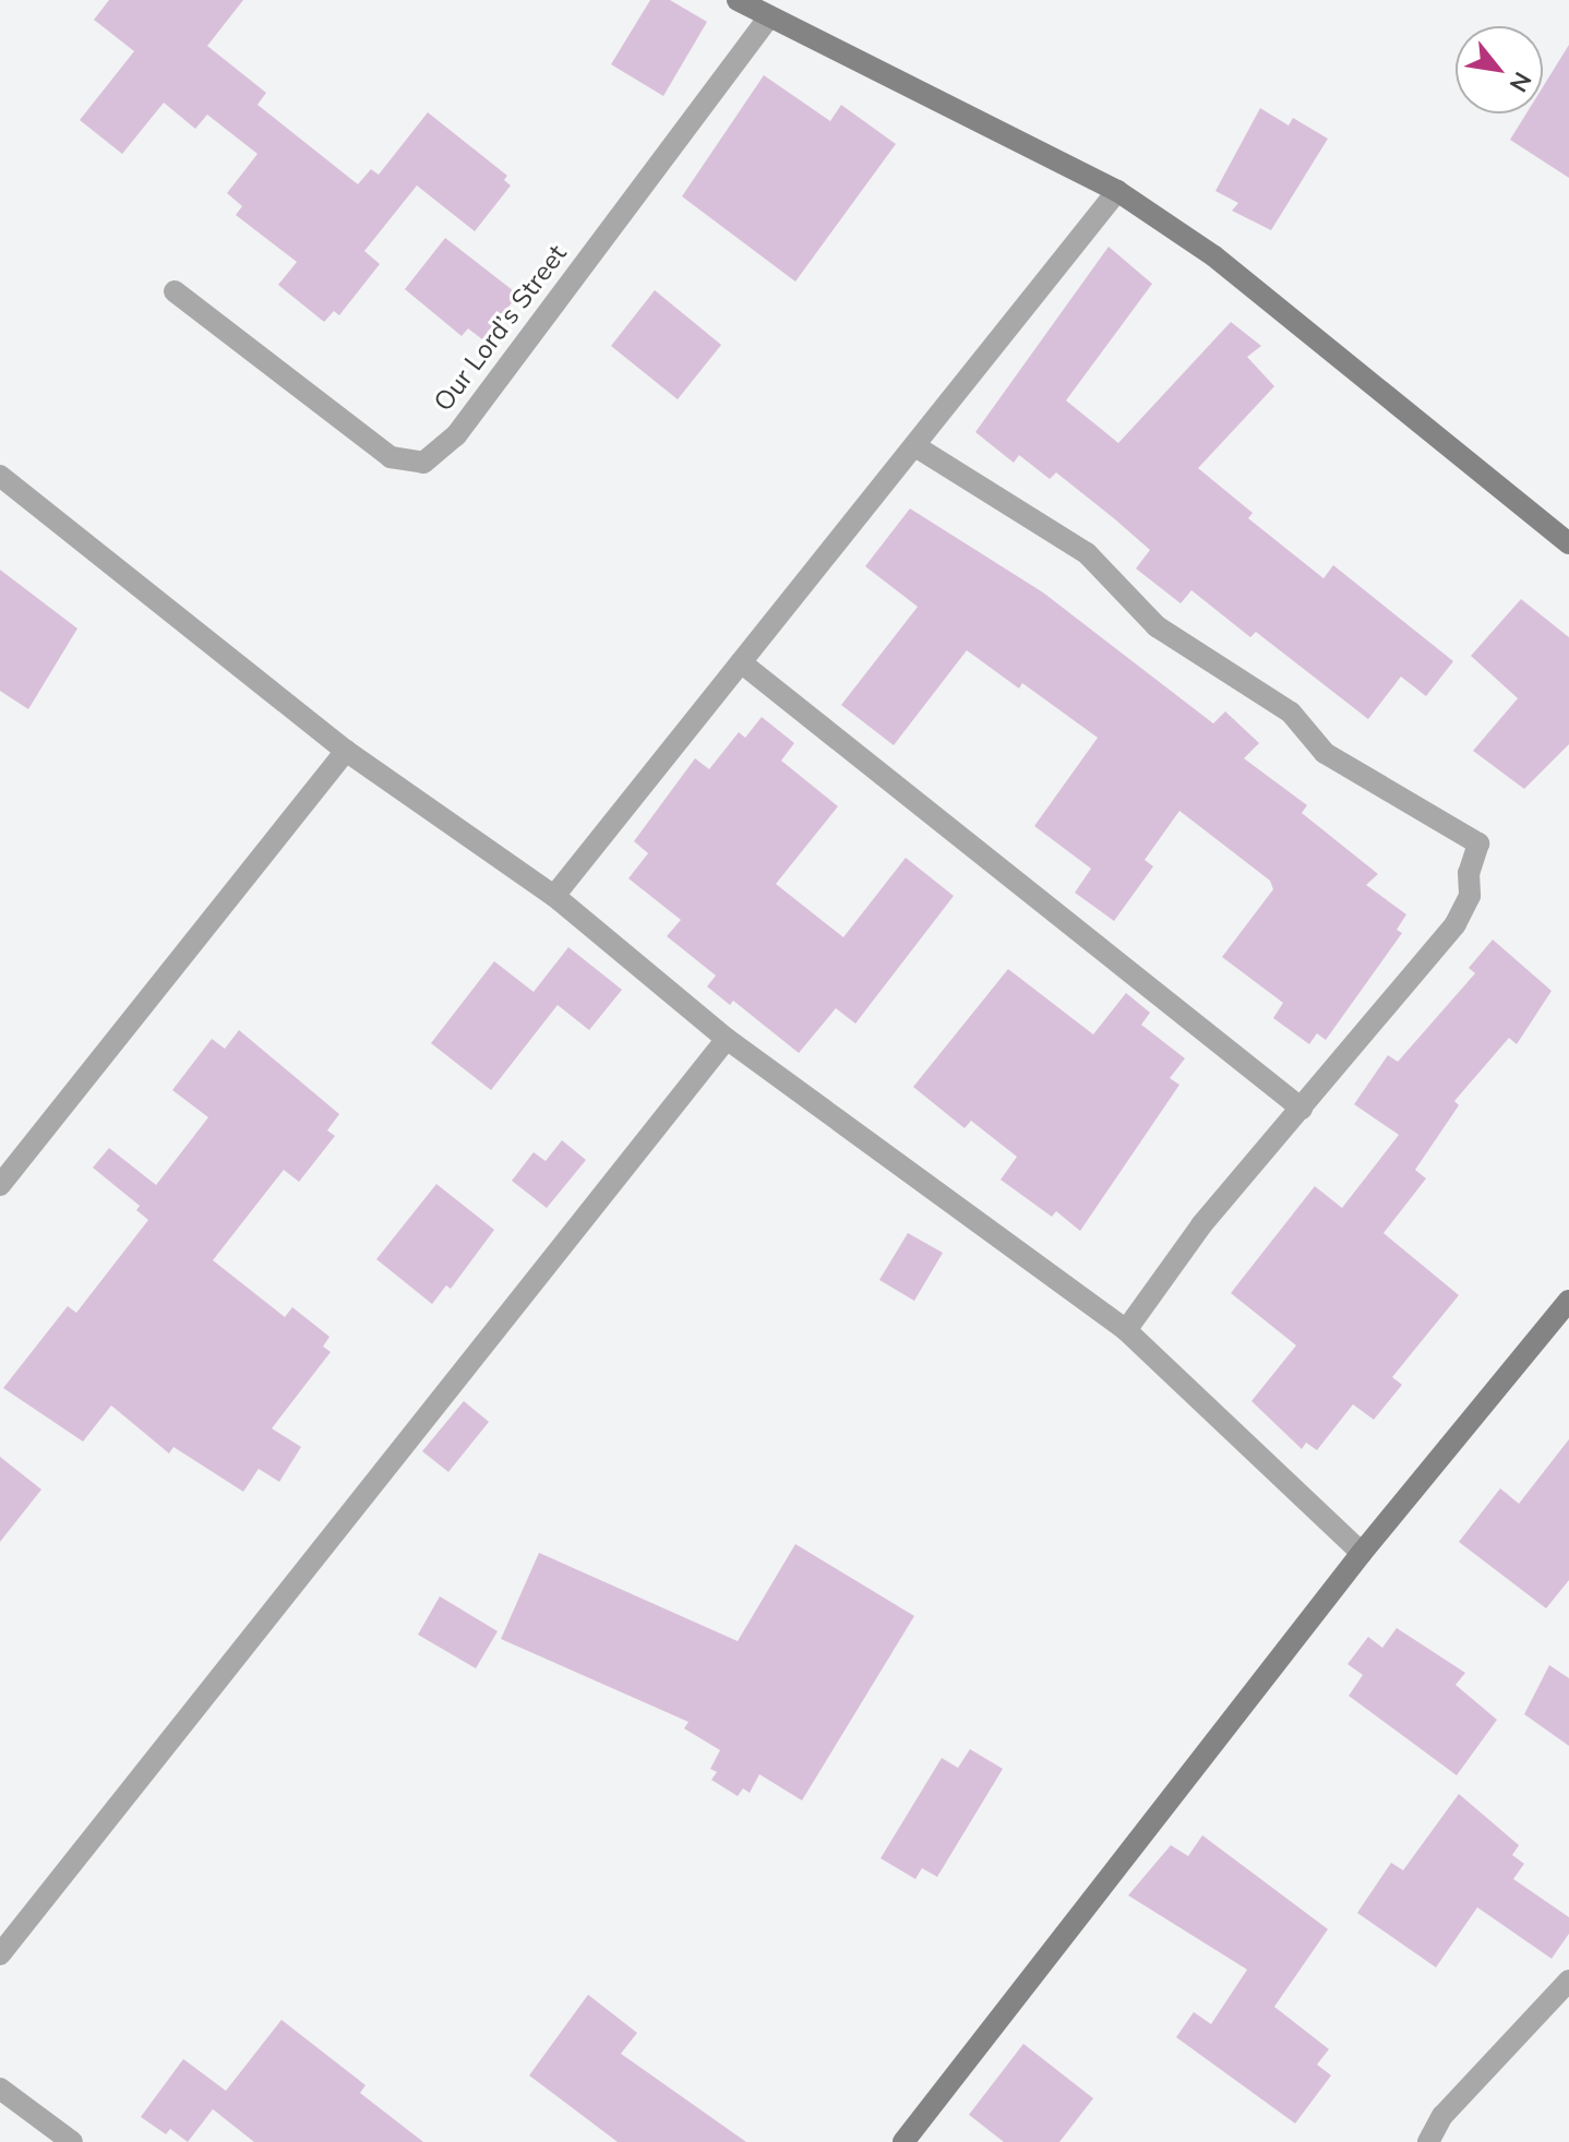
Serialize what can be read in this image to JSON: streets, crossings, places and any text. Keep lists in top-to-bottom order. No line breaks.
{"streets":{"street":["Our Lord’s Street"]},"north":"bottom right"}
